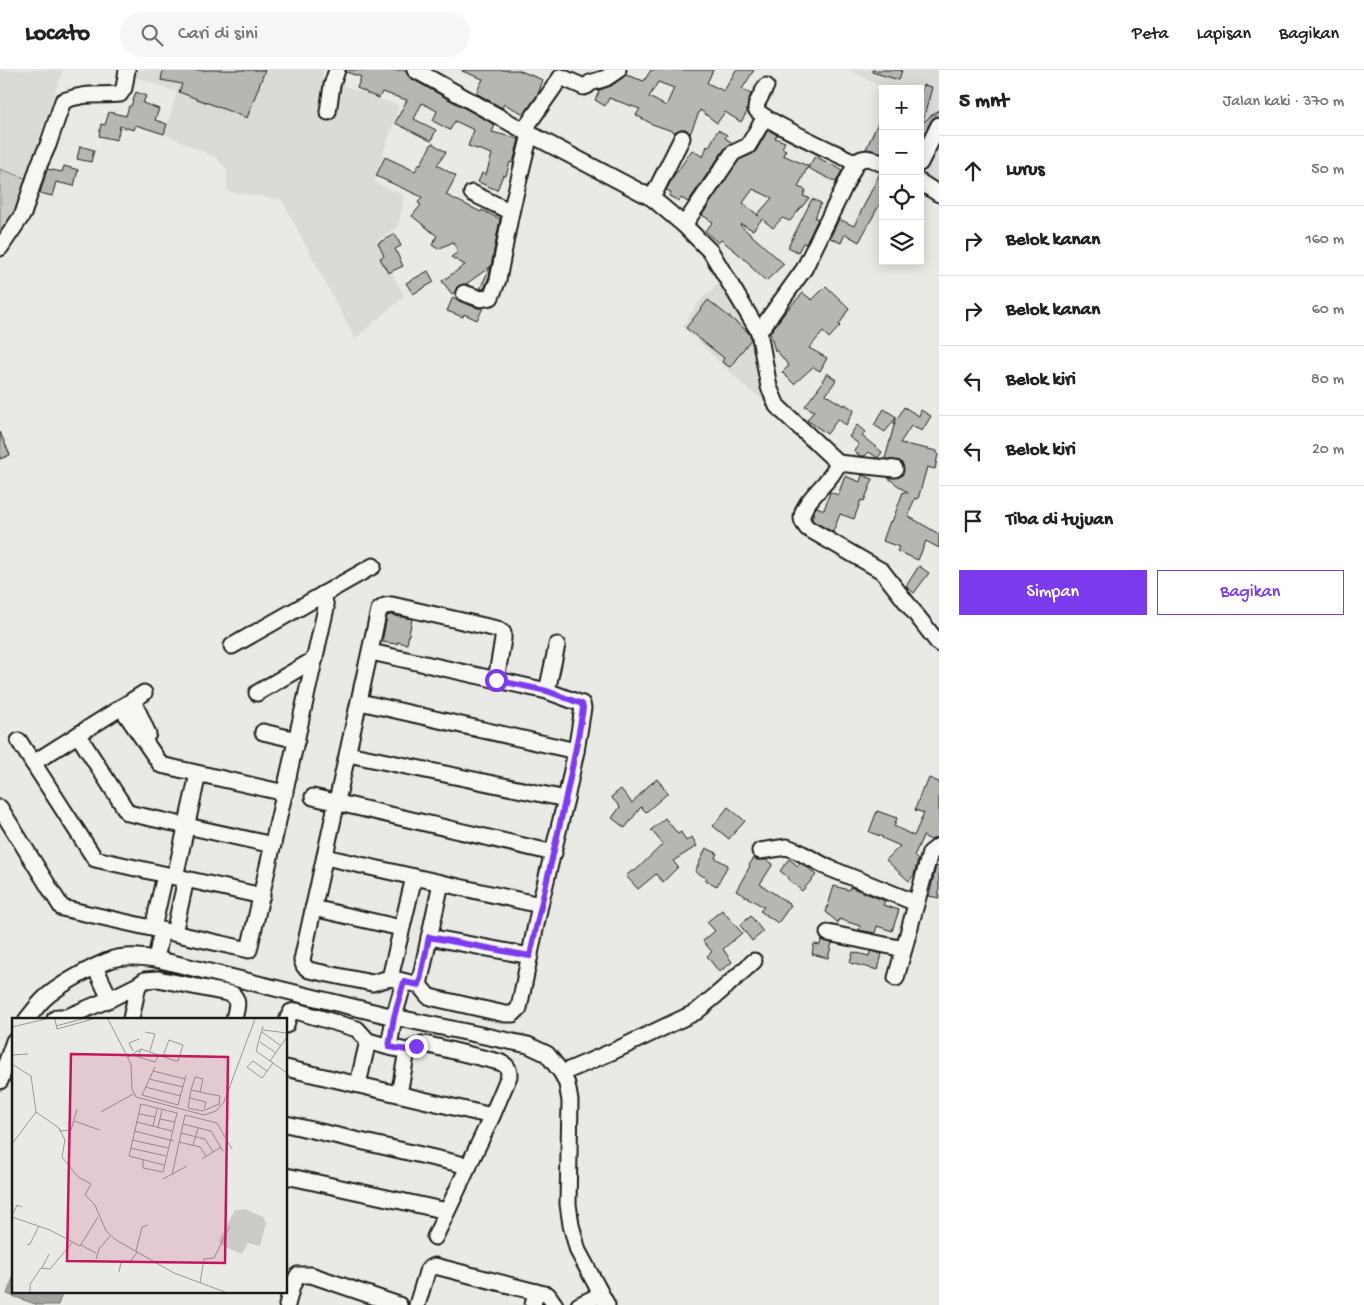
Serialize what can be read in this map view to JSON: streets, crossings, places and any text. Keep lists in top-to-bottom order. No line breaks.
{"page":{"header":"Locato","search":"Cari di sini","nav":["Peta","Lapisan","Bagikan"],"heading":["5 mnt","Jalan kaki · 370 m"],"map_buttons":["+","−"],"list":[["Lurus","50 m"],["Belok kanan","160 m"],["Belok kanan","60 m"],["Belok kiri","80 m"],["Belok kiri","20 m"],"Tiba di tujuan"],"buttons":["Simpan","Bagikan"]}}
